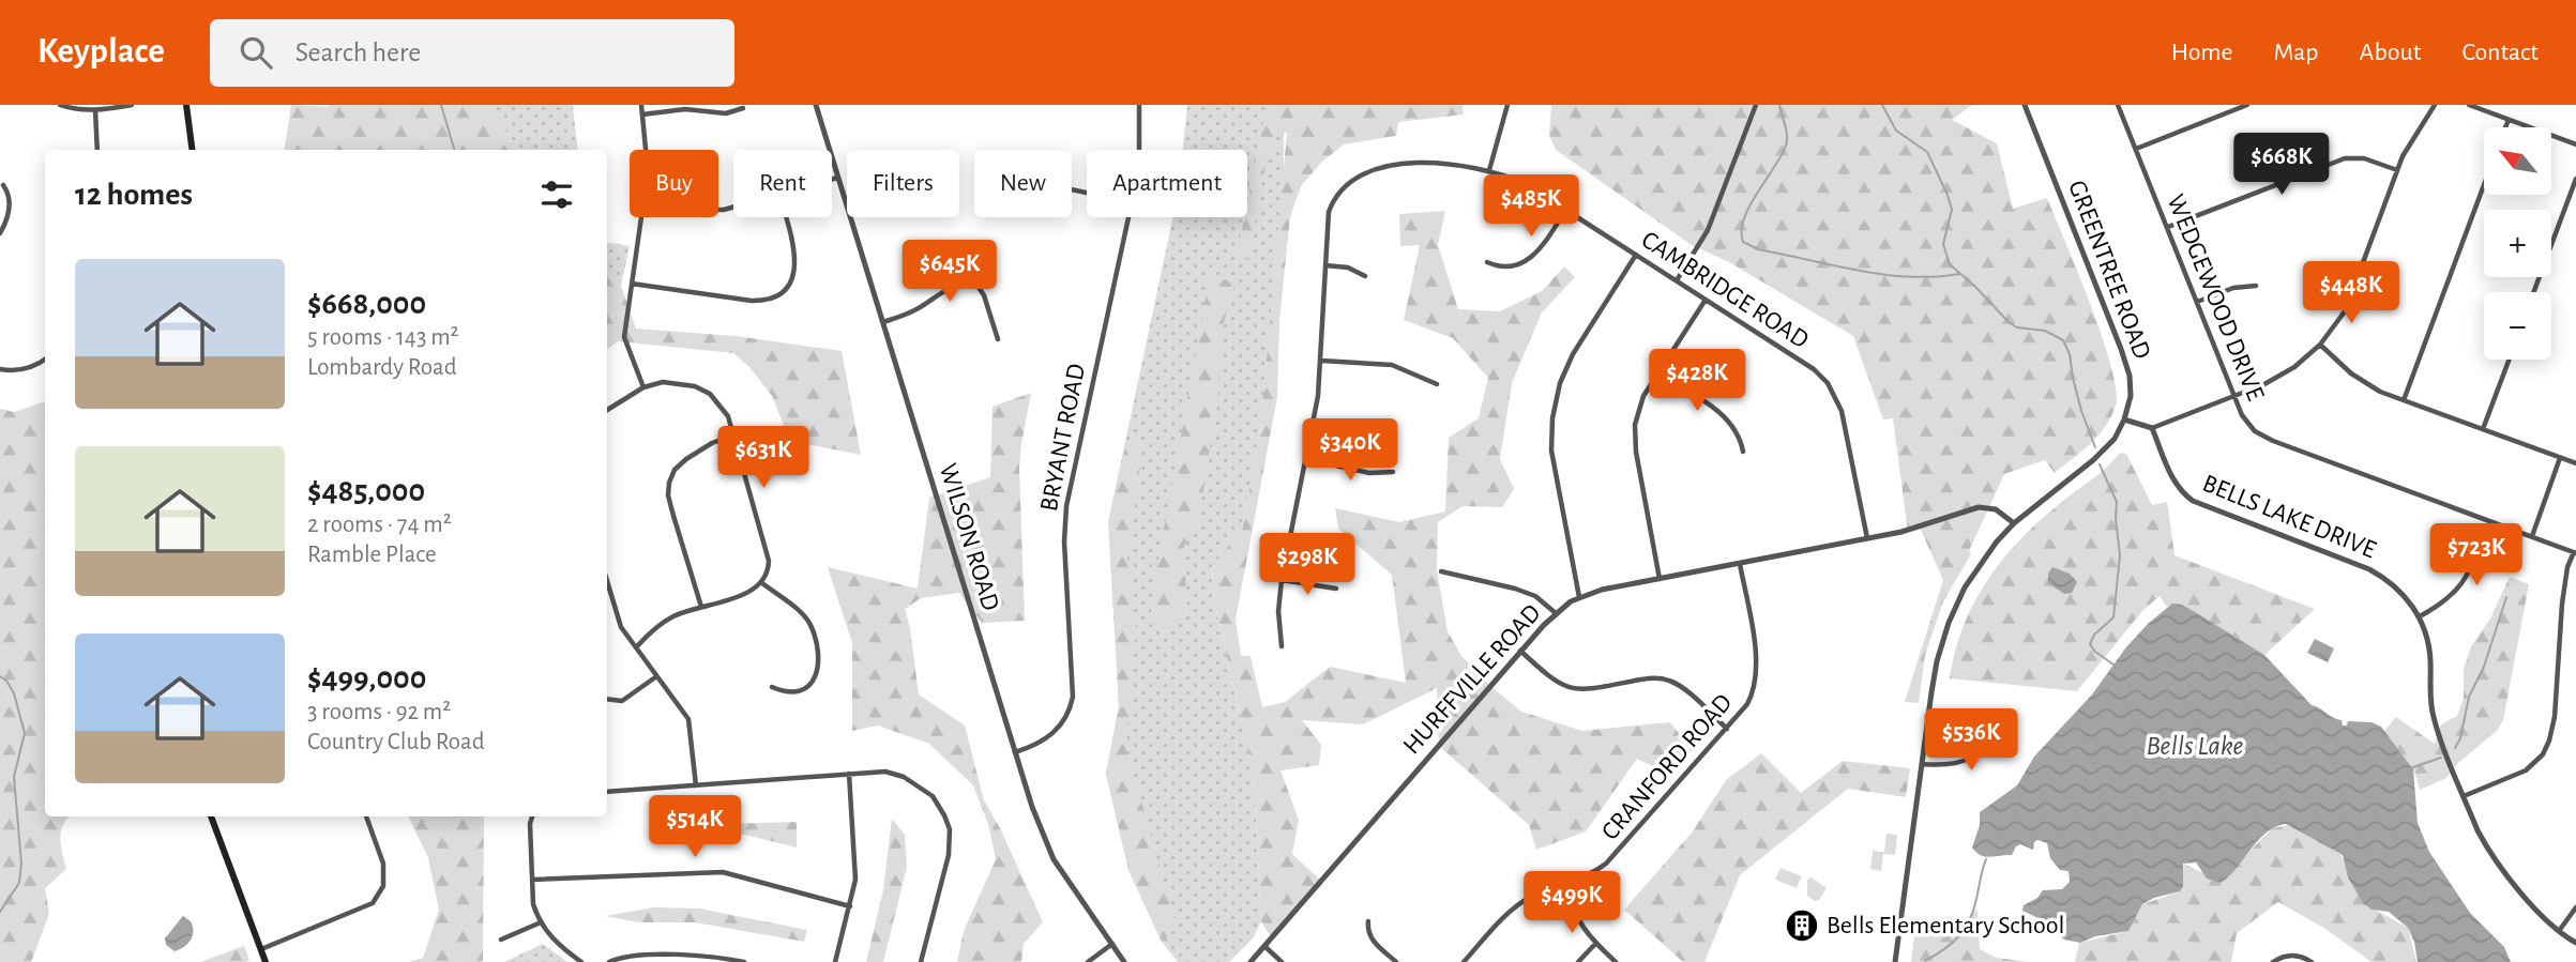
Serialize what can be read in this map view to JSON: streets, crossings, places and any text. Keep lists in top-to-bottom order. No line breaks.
{"streets":{"street":["GREENTREE ROAD","CAMBRIDGE ROAD","WEDGEWOOD DRIVE","BRYANT ROAD","BELLS LAKE DRIVE","WILSON ROAD","HURFFVILLE ROAD","CRANFORD ROAD"]},"crossings":[["GREENTREE ROAD","HURFFVILLE ROAD"],["CAMBRIDGE ROAD","HURFFVILLE ROAD"],["BRYANT ROAD","WILSON ROAD"],["HURFFVILLE ROAD","CRANFORD ROAD"]],"water":["Bells Lake"],"places":{"building":["Bells Elementary School"]},"north":"top left","page":{"header":"Keyplace","search":"Search here","nav":["Home","Map","About","Contact"],"map_buttons":["+","−"],"price":["$668K","$485K","$645K","$448K","$428K","$340K","$631K","$723K","$298K","$536K","$514K","$499K"],"chip":["Buy","Rent","Filters","New","Apartment"],"heading":"12 homes","list":[{"name":"$668,000","note":"5 rooms · 143 m² · Lombardy Road"},{"name":"$485,000","note":"2 rooms · 74 m² · Ramble Place"},{"name":"$499,000","note":"3 rooms · 92 m² · Country Club Road"}]}}
